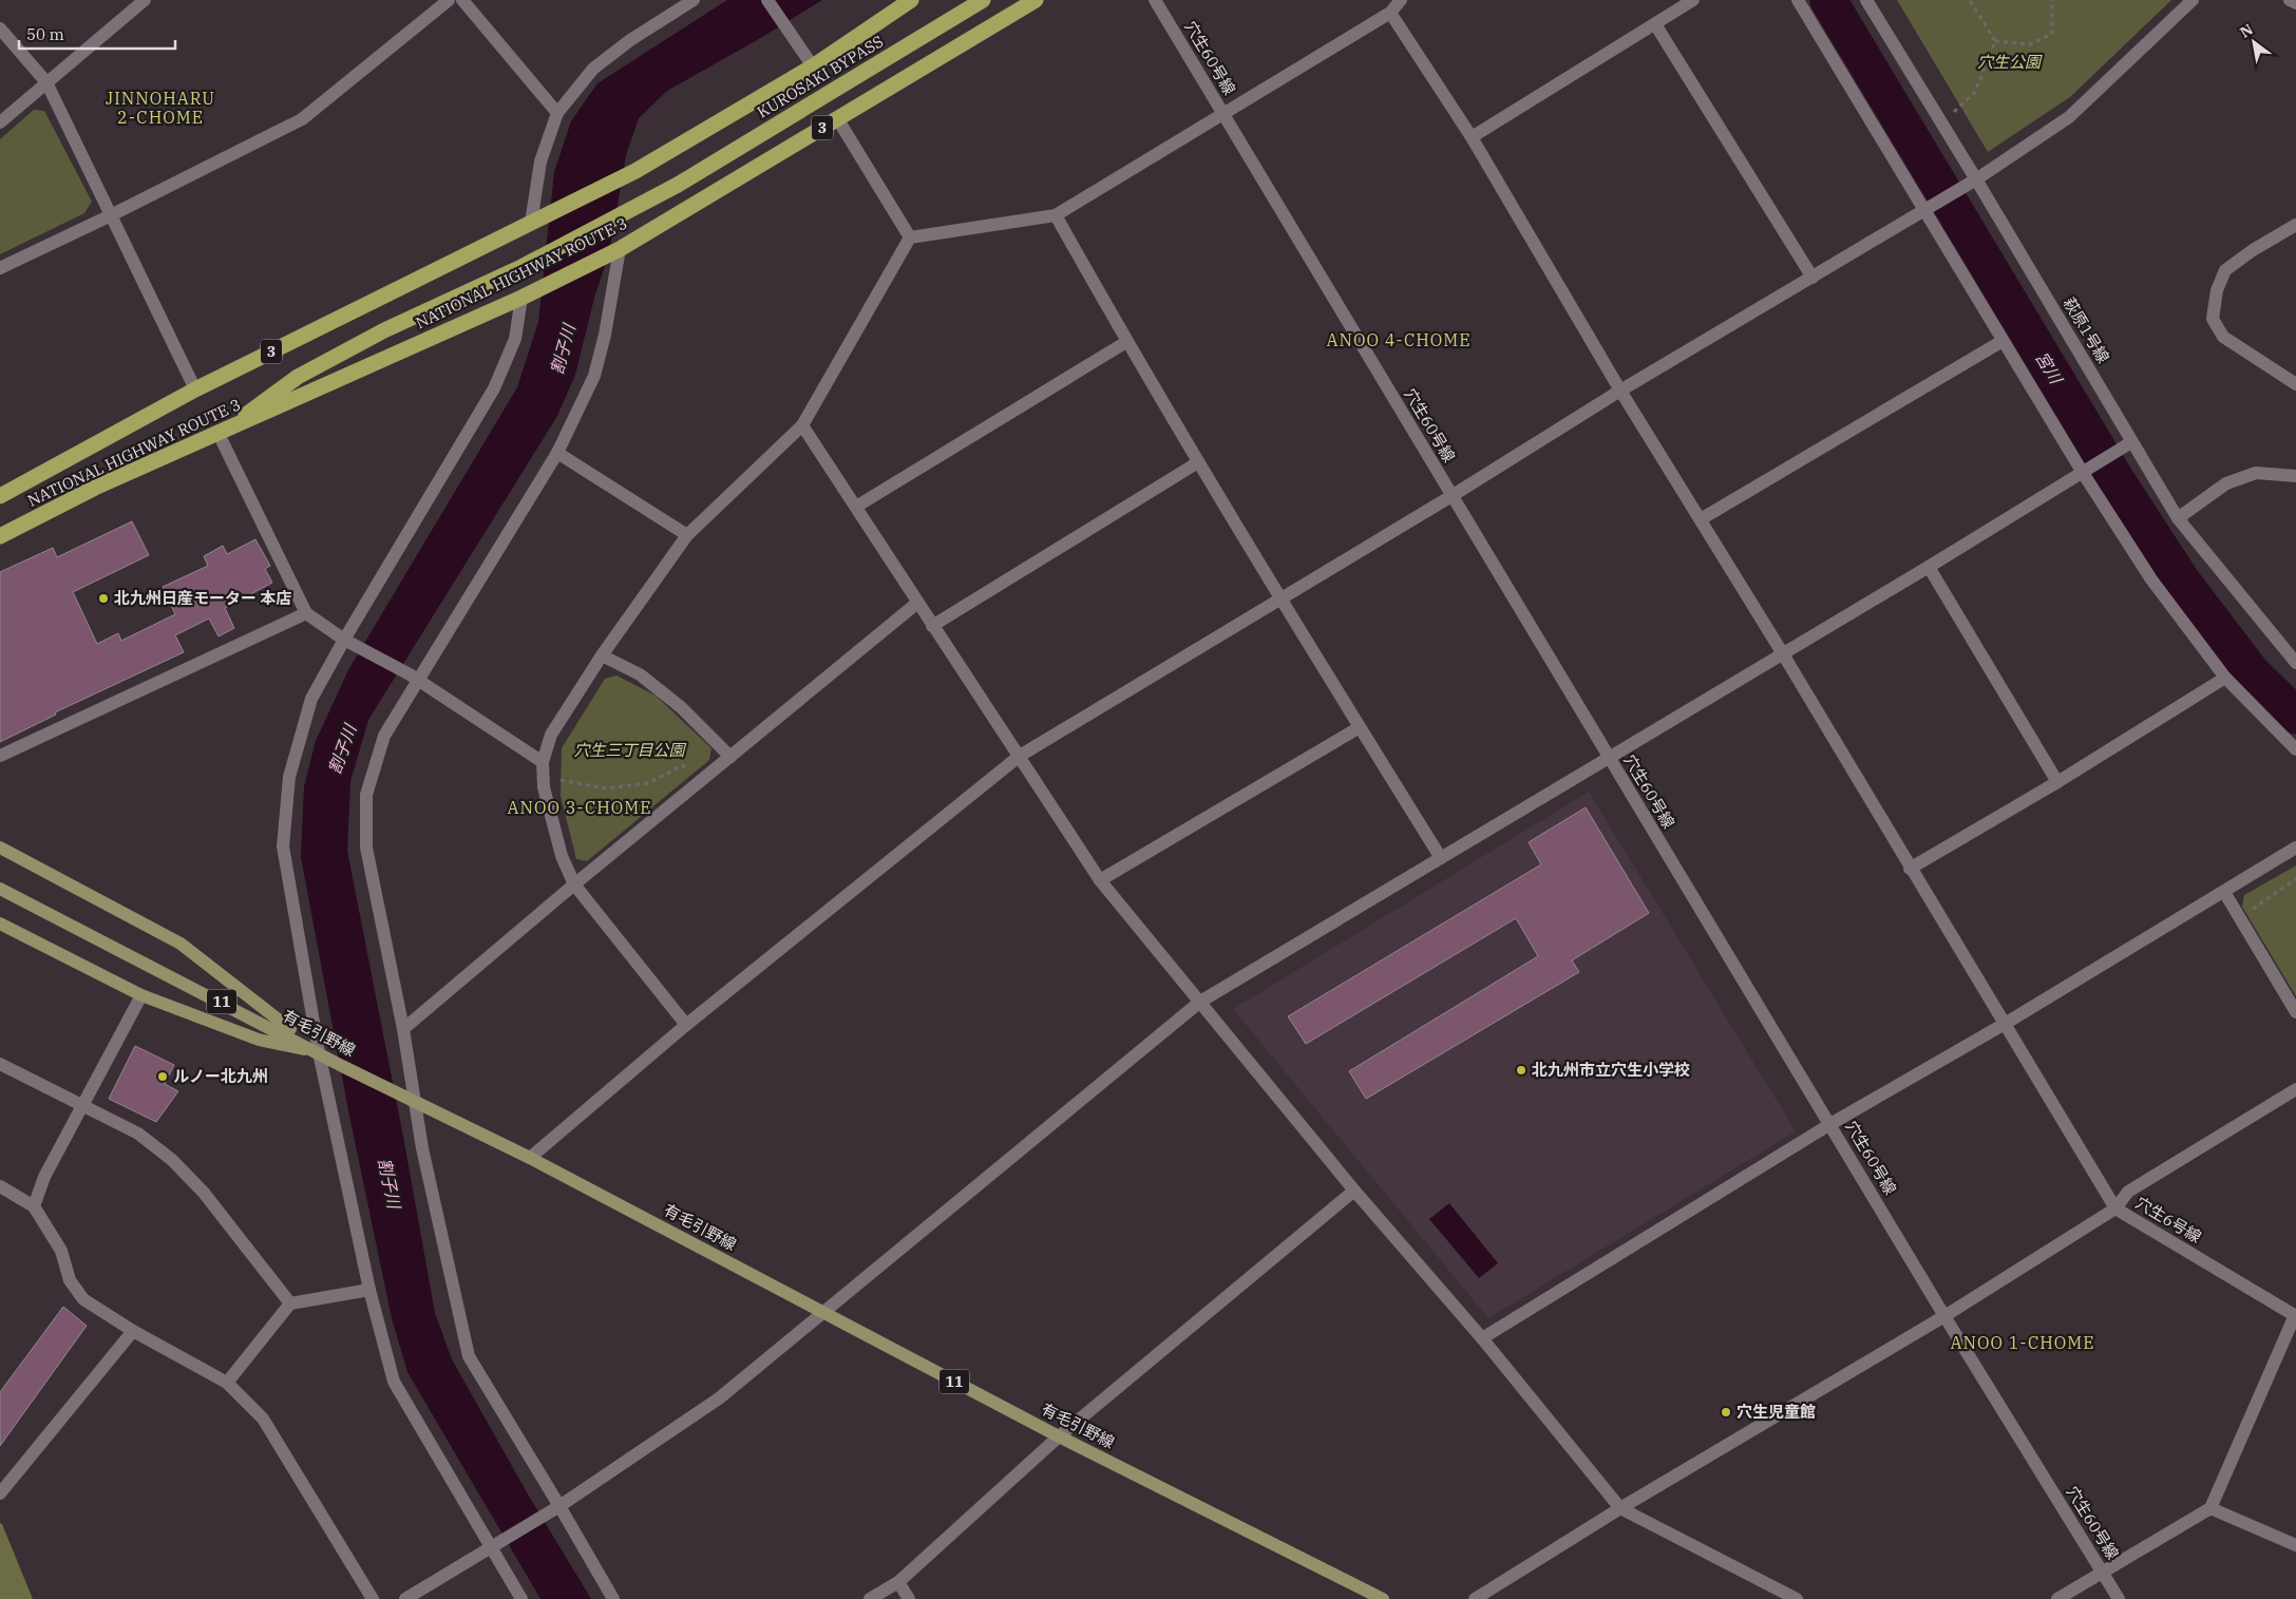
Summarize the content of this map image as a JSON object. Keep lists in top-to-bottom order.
{
  "streets": {
    "highway": ["KUROSAKI BYPASS", "3", "NATIONAL HIGHWAY ROUTE 3"],
    "main road": ["11", "有毛引野線"],
    "street": ["穴生60号線", "萩原1号線", "穴生6号線"]
  },
  "crossings": [
    ["穴生60号線", "穴生6号線"],
    ["KUROSAKI BYPASS", "NATIONAL HIGHWAY ROUTE 3"]
  ],
  "districts": [
    "JINNOHARU 2-CHOME",
    "ANOO 4-CHOME",
    "ANOO 3-CHOME",
    "ANOO 1-CHOME"
  ],
  "water": ["割子川", "宮川"],
  "parks": ["穴生公園", "穴生三丁目公園"],
  "places": [
    "北九州日産モーター 本店",
    "北九州市立穴生小学校",
    "ルノー北九州",
    "穴生児童館"
  ],
  "scale_bar": "50 m",
  "north": "top left"
}
